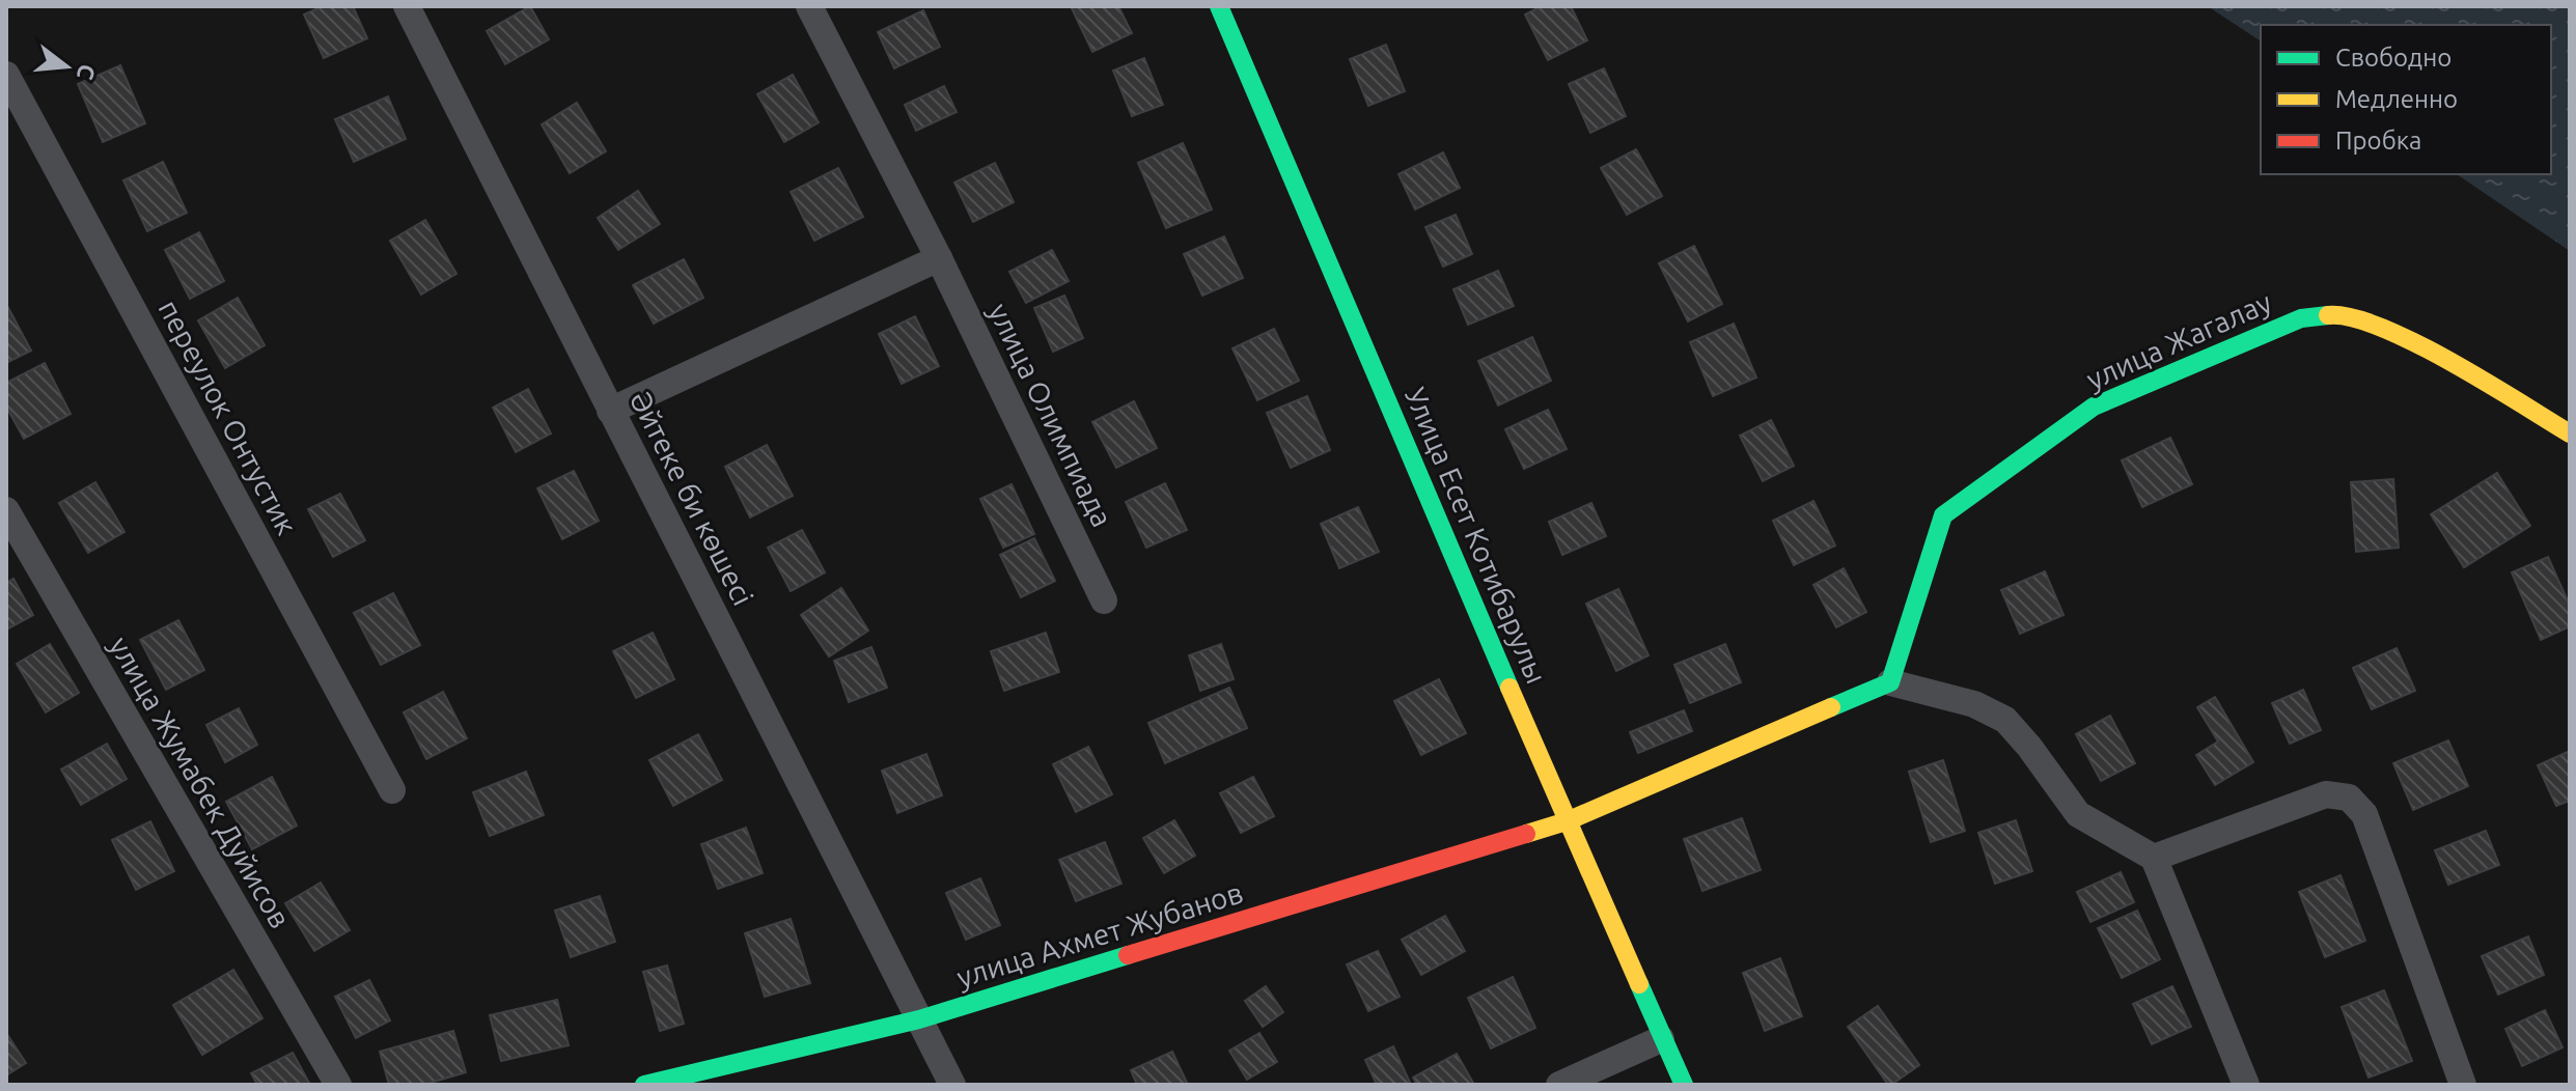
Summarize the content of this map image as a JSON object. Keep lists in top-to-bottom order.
{
  "streets": {
    "street": [
      "улица Жагалау",
      "улица Олимпиада",
      "переулок Онтустик",
      "Әйтеке би көшесі",
      "Улица Есет Котибарулы",
      "улица Жумабек Дуйисов",
      "улица Ахмет Жубанов"
    ]
  },
  "crossings": [
    ["Әйтеке би көшесі", "улица Ахмет Жубанов"],
    ["Улица Есет Котибарулы", "улица Ахмет Жубанов"]
  ],
  "legend": ["Свободно", "Медленно", "Пробка"],
  "north": "right"
}
